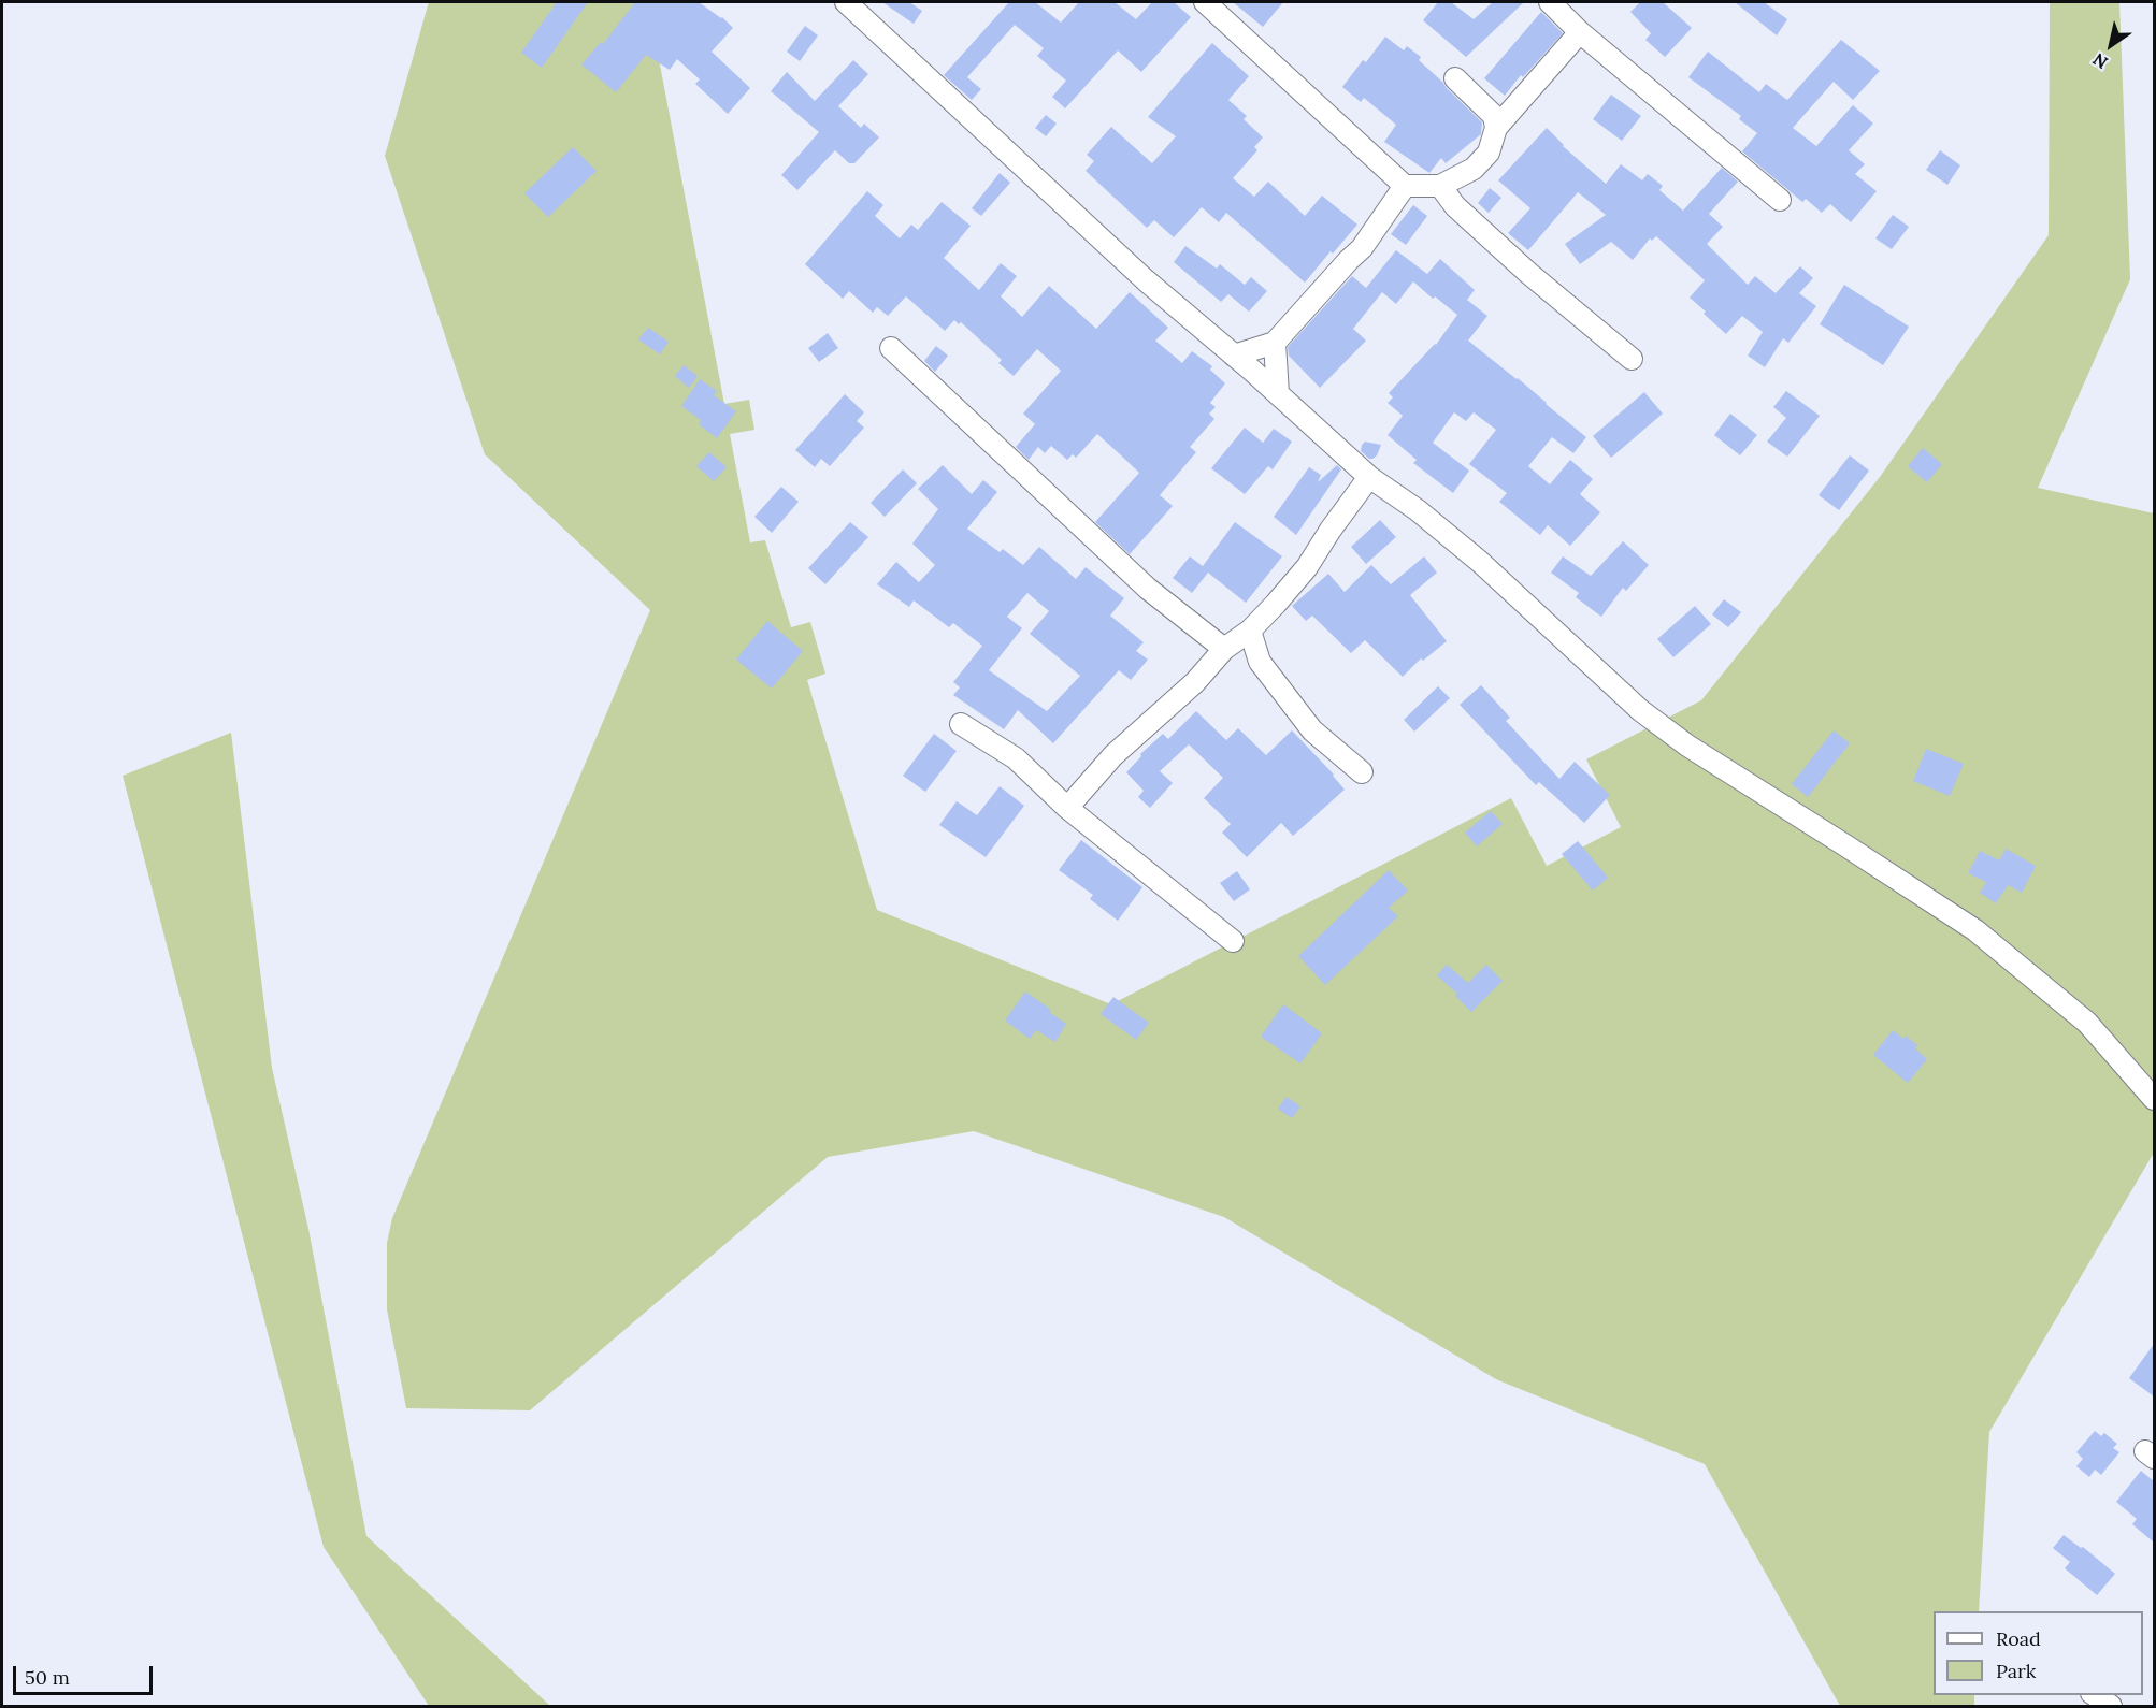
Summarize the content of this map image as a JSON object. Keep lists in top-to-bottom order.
{
  "legend": ["Road", "Park"],
  "scale_bar": "50 m",
  "north": "bottom left"
}
